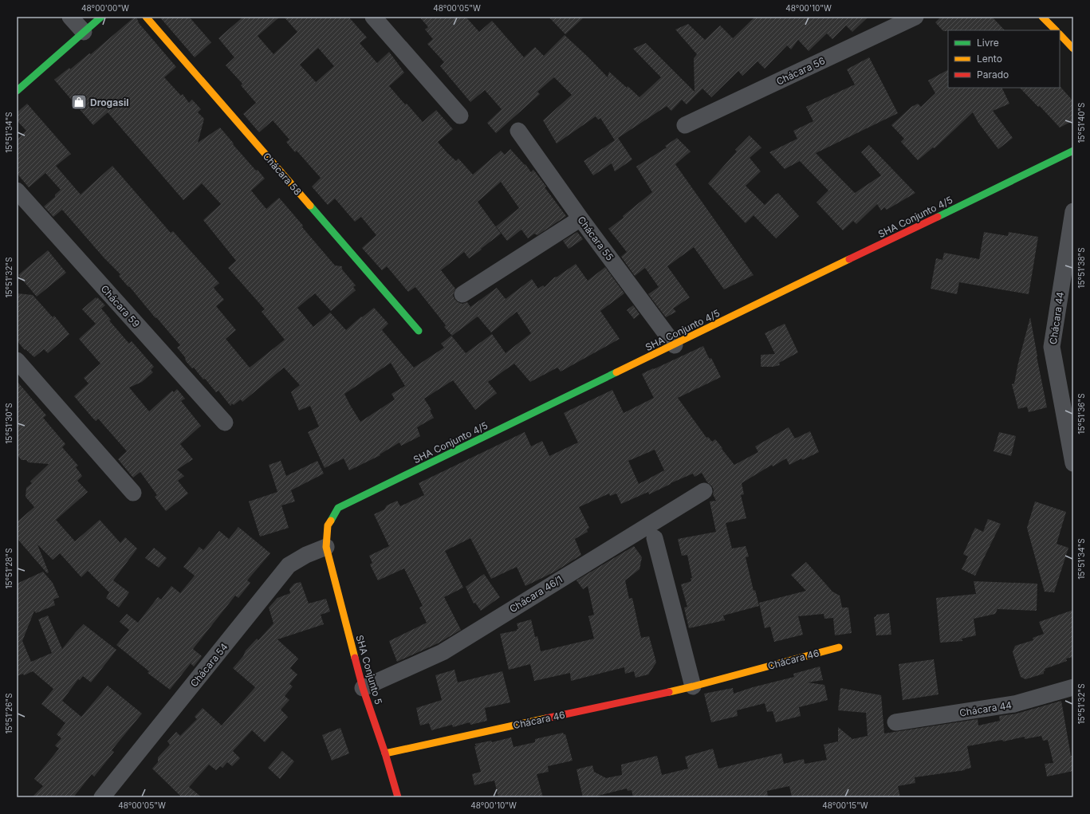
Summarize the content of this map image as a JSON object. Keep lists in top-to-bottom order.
{
  "streets": {
    "street": [
      "Chácara 56",
      "Chácara 58",
      "SHA Conjunto 4/5",
      "Chácara 55",
      "Chácara 59",
      "Chácara 44",
      "Chácara 46/1",
      "Chácara 46",
      "Chácara 54",
      "SHA Conjunto 5"
    ]
  },
  "crossings": [
    ["SHA Conjunto 4/5", "Chácara 55"],
    ["SHA Conjunto 4/5", "Chácara 54"],
    ["SHA Conjunto 4/5", "SHA Conjunto 5"],
    ["Chácara 46/1", "SHA Conjunto 5"],
    ["Chácara 46", "SHA Conjunto 5"],
    ["Chácara 54", "SHA Conjunto 5"]
  ],
  "places": {
    "shop": ["Drogasil"]
  },
  "legend": ["Livre", "Lento", "Parado"],
  "coordinates": [
    "48°00'00\"W",
    "48°00'05\"W",
    "48°00'10\"W",
    "15°51'40\"S",
    "15°51'34\"S",
    "15°51'38\"S",
    "15°51'32\"S",
    "15°51'36\"S",
    "15°51'30\"S",
    "15°51'28\"S",
    "15°51'26\"S",
    "48°00'15\"W"
  ]
}
